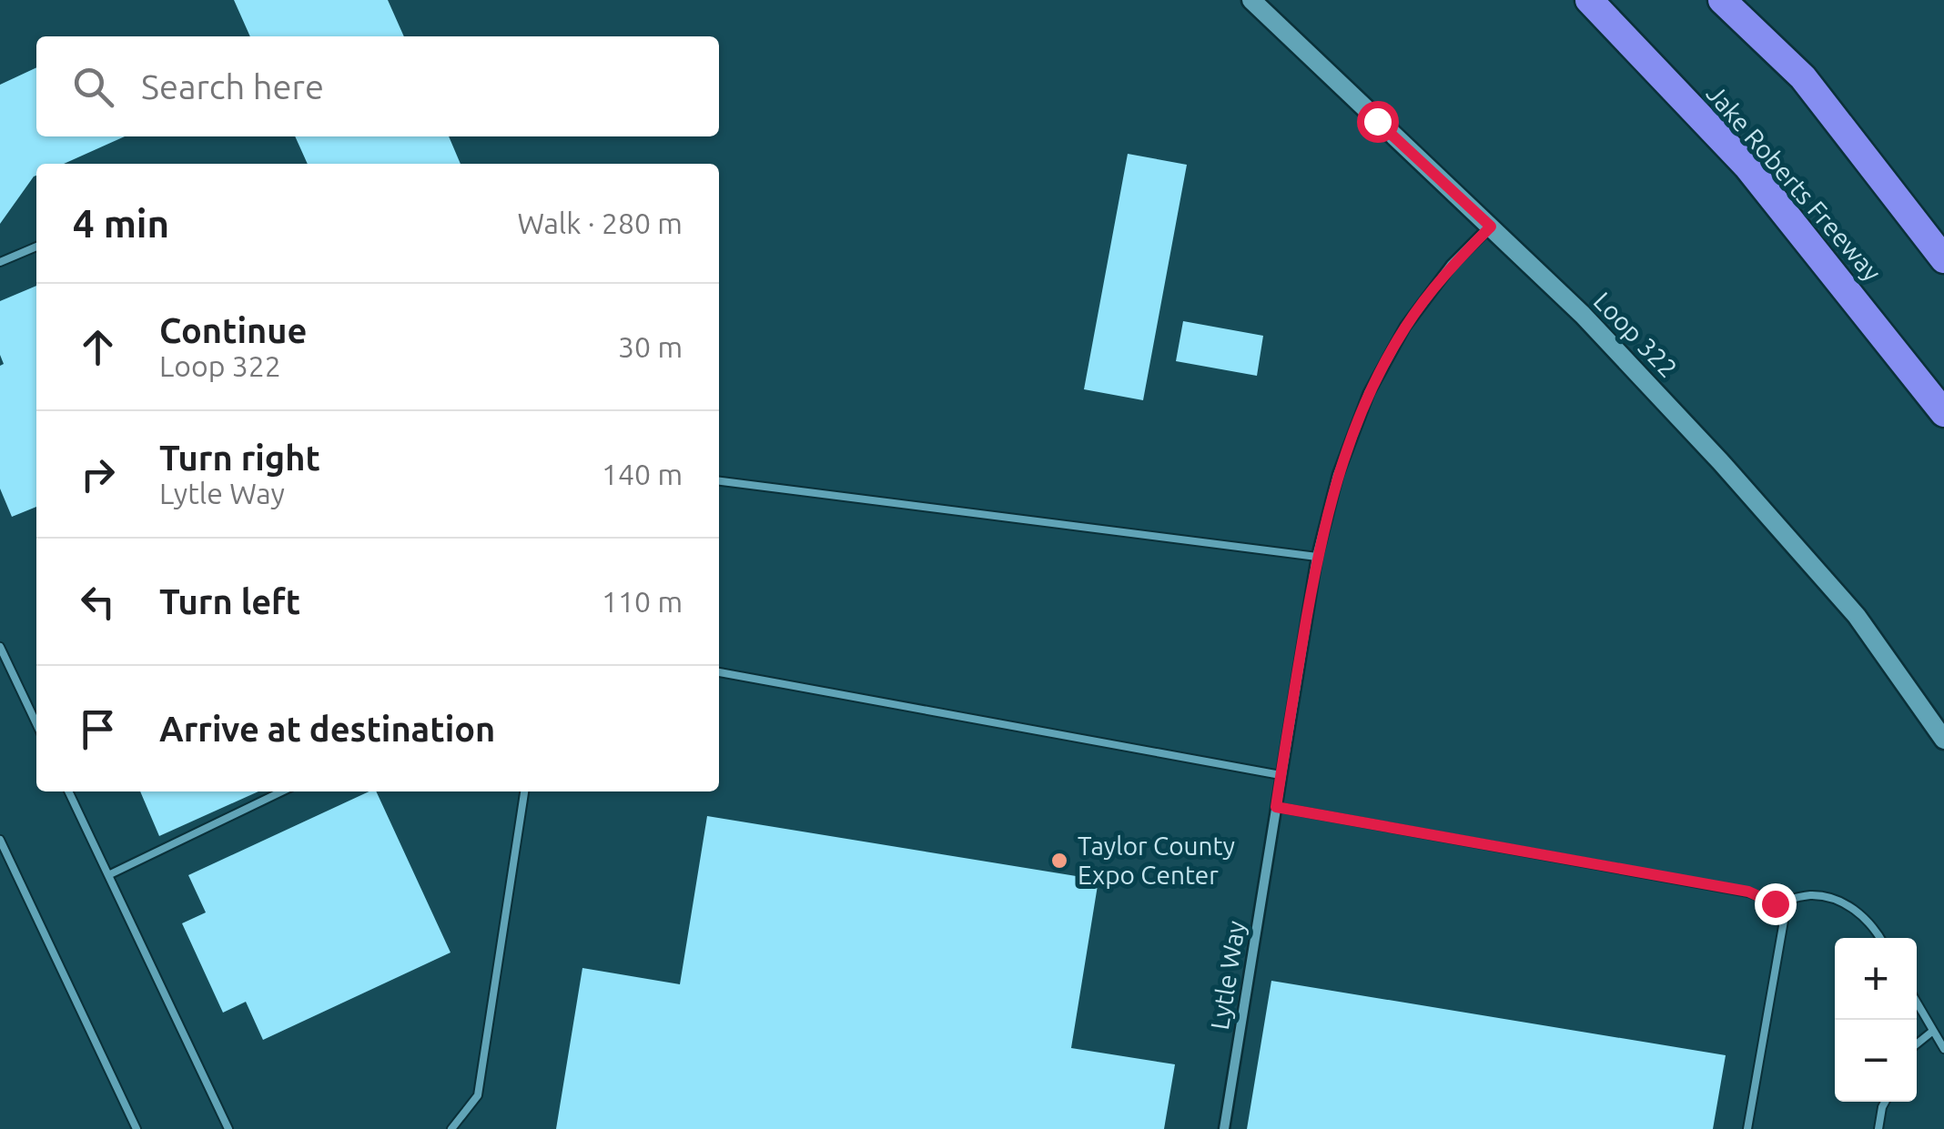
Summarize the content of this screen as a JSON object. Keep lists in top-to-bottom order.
{
  "streets": {
    "highway": ["Jake Roberts Freeway"],
    "main road": ["Loop 322"],
    "street": ["Lytle Way"]
  },
  "crossings": [
    ["Loop 322", "Lytle Way"]
  ],
  "places": ["Taylor County Expo Center"],
  "page": {
    "search": "Search here",
    "heading": ["4 min", "Walk · 280 m"],
    "list": [
      ["Continue", "Loop 322", "30 m"],
      ["Turn right", "Lytle Way", "140 m"],
      ["Turn left", "110 m"],
      "Arrive at destination"
    ],
    "map_buttons": ["+", "−"]
  }
}
